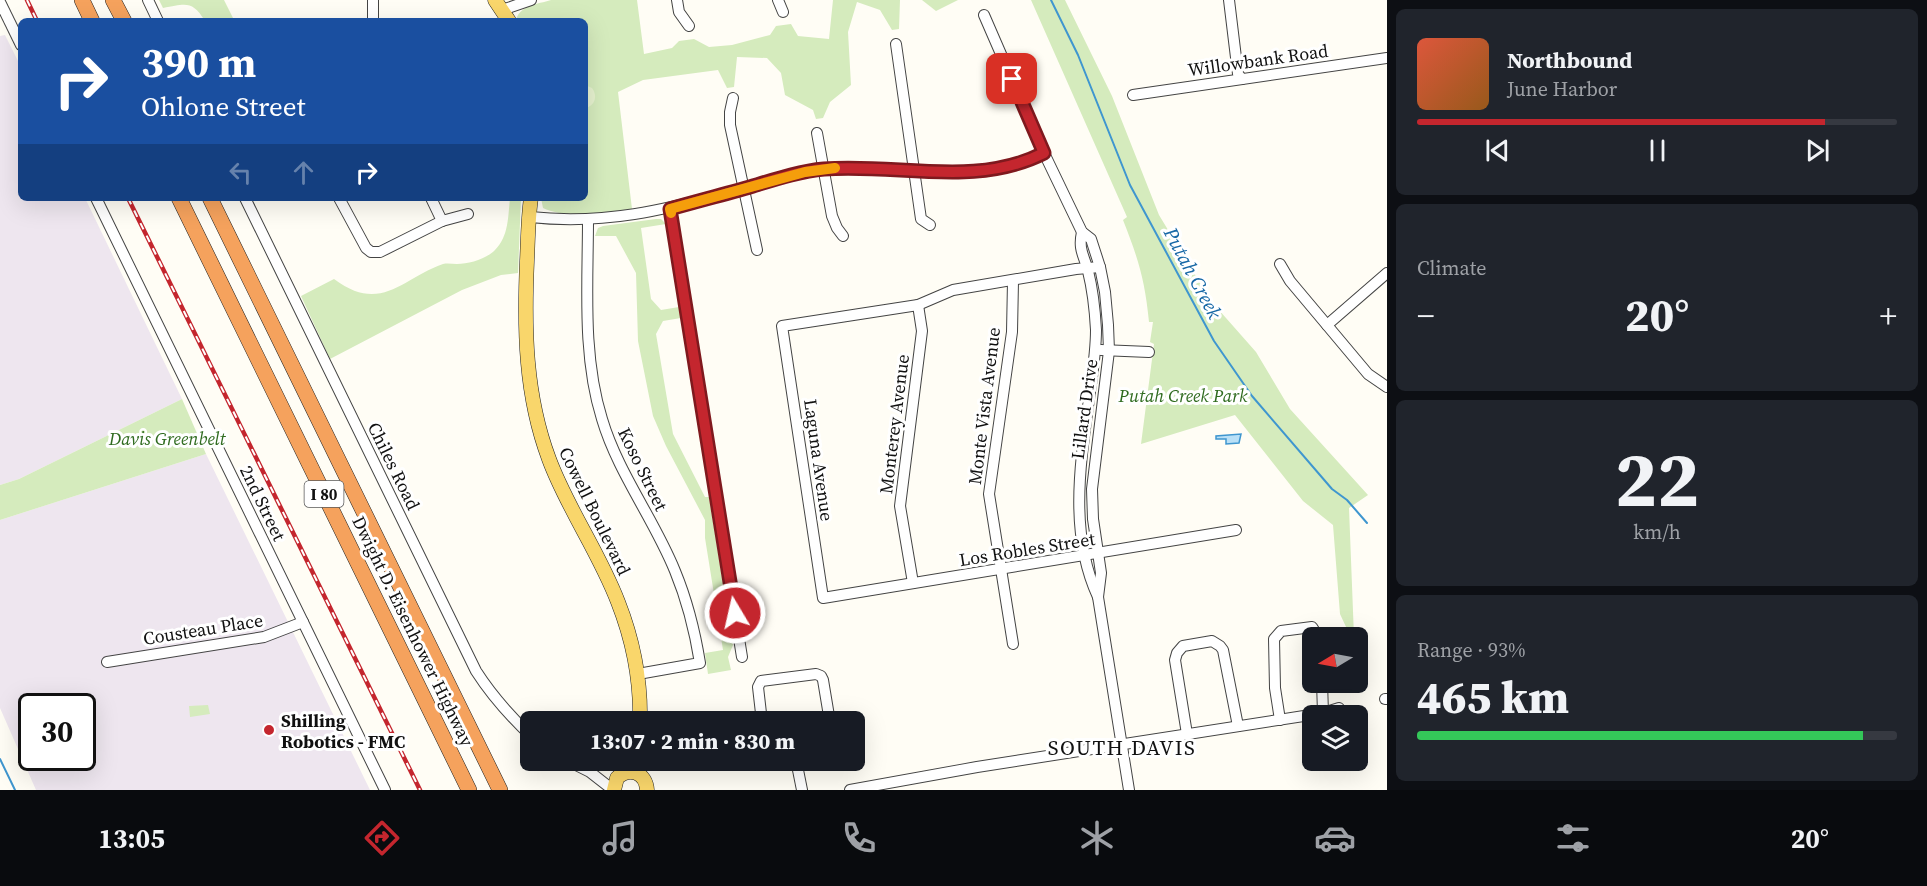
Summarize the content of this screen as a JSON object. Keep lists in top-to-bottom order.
{
  "streets": {
    "highway": ["I 80", "Dwight D. Eisenhower Highway"],
    "main road": ["Cowell Boulevard"],
    "street": [
      "Willowbank Road",
      "Monte Vista Avenue",
      "Lillard Drive",
      "Monterey Avenue",
      "Laguna Avenue",
      "Chiles Road",
      "Koso Street",
      "2nd Street",
      "Los Robles Street",
      "Cousteau Place"
    ]
  },
  "crossings": [
    ["Monte Vista Avenue", "Los Robles Street"],
    ["Lillard Drive", "Los Robles Street"],
    ["Monterey Avenue", "Laguna Avenue"],
    ["Monterey Avenue", "Los Robles Street"],
    ["Laguna Avenue", "Los Robles Street"],
    ["Koso Street", "Cowell Boulevard"],
    ["2nd Street", "Cousteau Place"]
  ],
  "districts": ["SOUTH DAVIS"],
  "water": ["Putah Creek"],
  "parks": ["Putah Creek Park", "Davis Greenbelt"],
  "places": ["Shilling Robotics - FMC"],
  "north": "left",
  "page": {
    "turn": ["390 m", "Ohlone Street"],
    "song": ["Northbound", "June Harbor"],
    "tile": [
      "Climate",
      ["22", "km/h"],
      ["Range · 93%", "465 km"]
    ],
    "heat": ["−", "20°", "+"],
    "limit": "30",
    "trip": "13:07 · 2 min · 830 m",
    "tabs": ["13:05", "20°"]
  }
}
